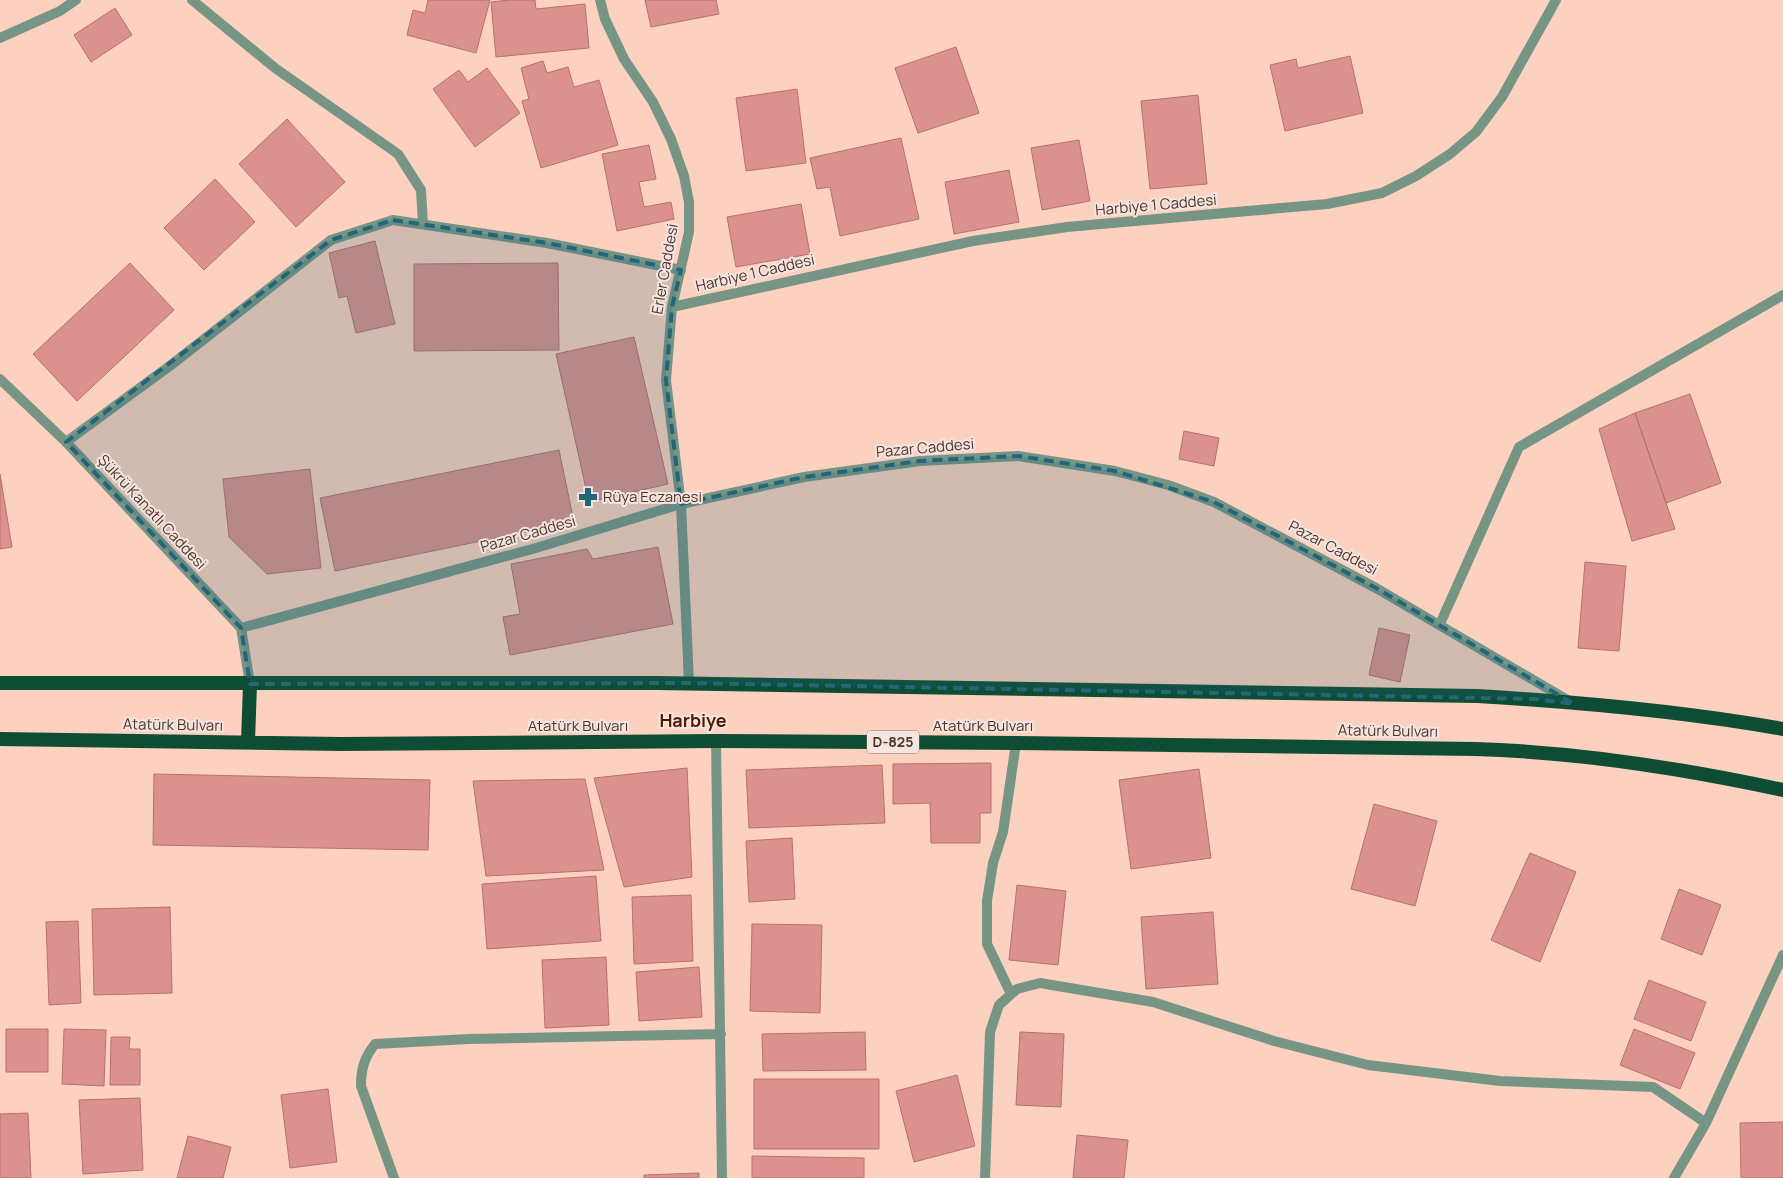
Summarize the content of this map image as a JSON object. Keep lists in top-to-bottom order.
{
  "streets": {
    "highway": ["Atatürk Bulvarı", "D-825"],
    "street": [
      "Harbiye 1 Caddesi",
      "Erler Caddesi",
      "Pazar Caddesi",
      "Şükrü Kanatlı Caddesi"
    ]
  },
  "crossings": [
    ["Harbiye 1 Caddesi", "Erler Caddesi"],
    ["Erler Caddesi", "Pazar Caddesi"],
    ["Pazar Caddesi", "Şükrü Kanatlı Caddesi"]
  ],
  "districts": ["Harbiye"],
  "places": {
    "pharmacy": ["Rüya Eczanesi"]
  }
}
